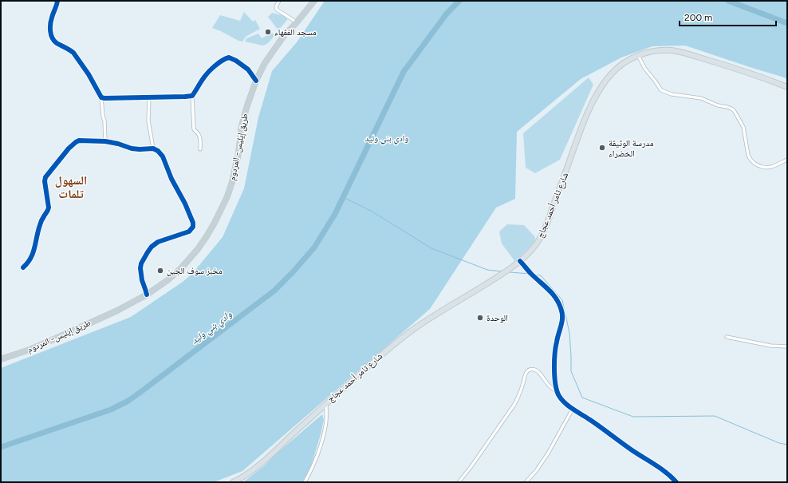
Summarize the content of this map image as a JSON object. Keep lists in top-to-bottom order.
{
  "streets": {
    "highway": ["طريق إيليس- المردوم"],
    "main road": ["شارع ثامر أحمد عجاج"]
  },
  "districts": ["السهول تلمات"],
  "water": ["وادي بني وليد"],
  "parks": ["وادي بني وليد"],
  "places": [
    "مسجد الفقهاء",
    "مدرسة الوثيقة الخضراء",
    "مخبز سوف الجين",
    "الوحدة"
  ],
  "scale_bar": "200 m"
}
